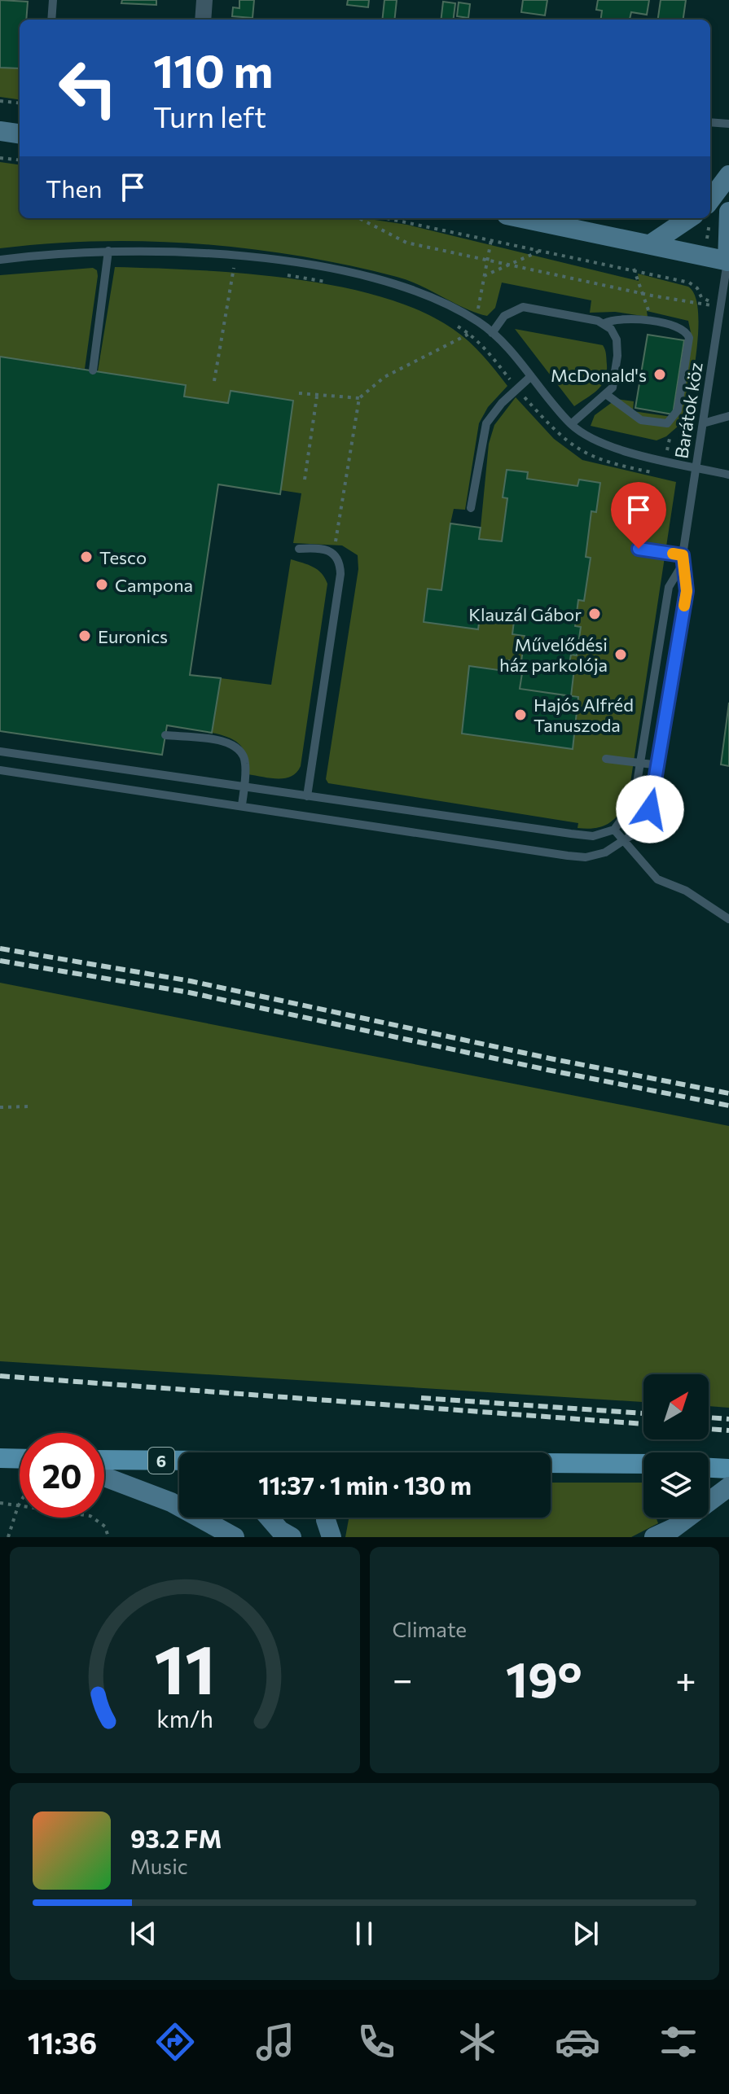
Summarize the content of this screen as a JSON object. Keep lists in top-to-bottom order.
{
  "streets": {
    "main road": ["6"],
    "lane": ["Barátok köz"]
  },
  "places": [
    "McDonald's",
    "Tesco",
    "Campona",
    "Klauzál Gábor",
    "Euronics",
    "Művelődési ház parkolója",
    "Hajós Alfréd Tanuszoda"
  ],
  "north": "top right",
  "page": {
    "turn": ["110 m", "Turn left"],
    "then": "Then",
    "limit": "20",
    "trip": "11:37 · 1 min · 130 m",
    "tile": "Climate",
    "heat": ["−", "19°", "+"],
    "song": ["93.2 FM", "Music"],
    "tabs": "11:36",
    "gauge": ["11", "km/h"]
  }
}
